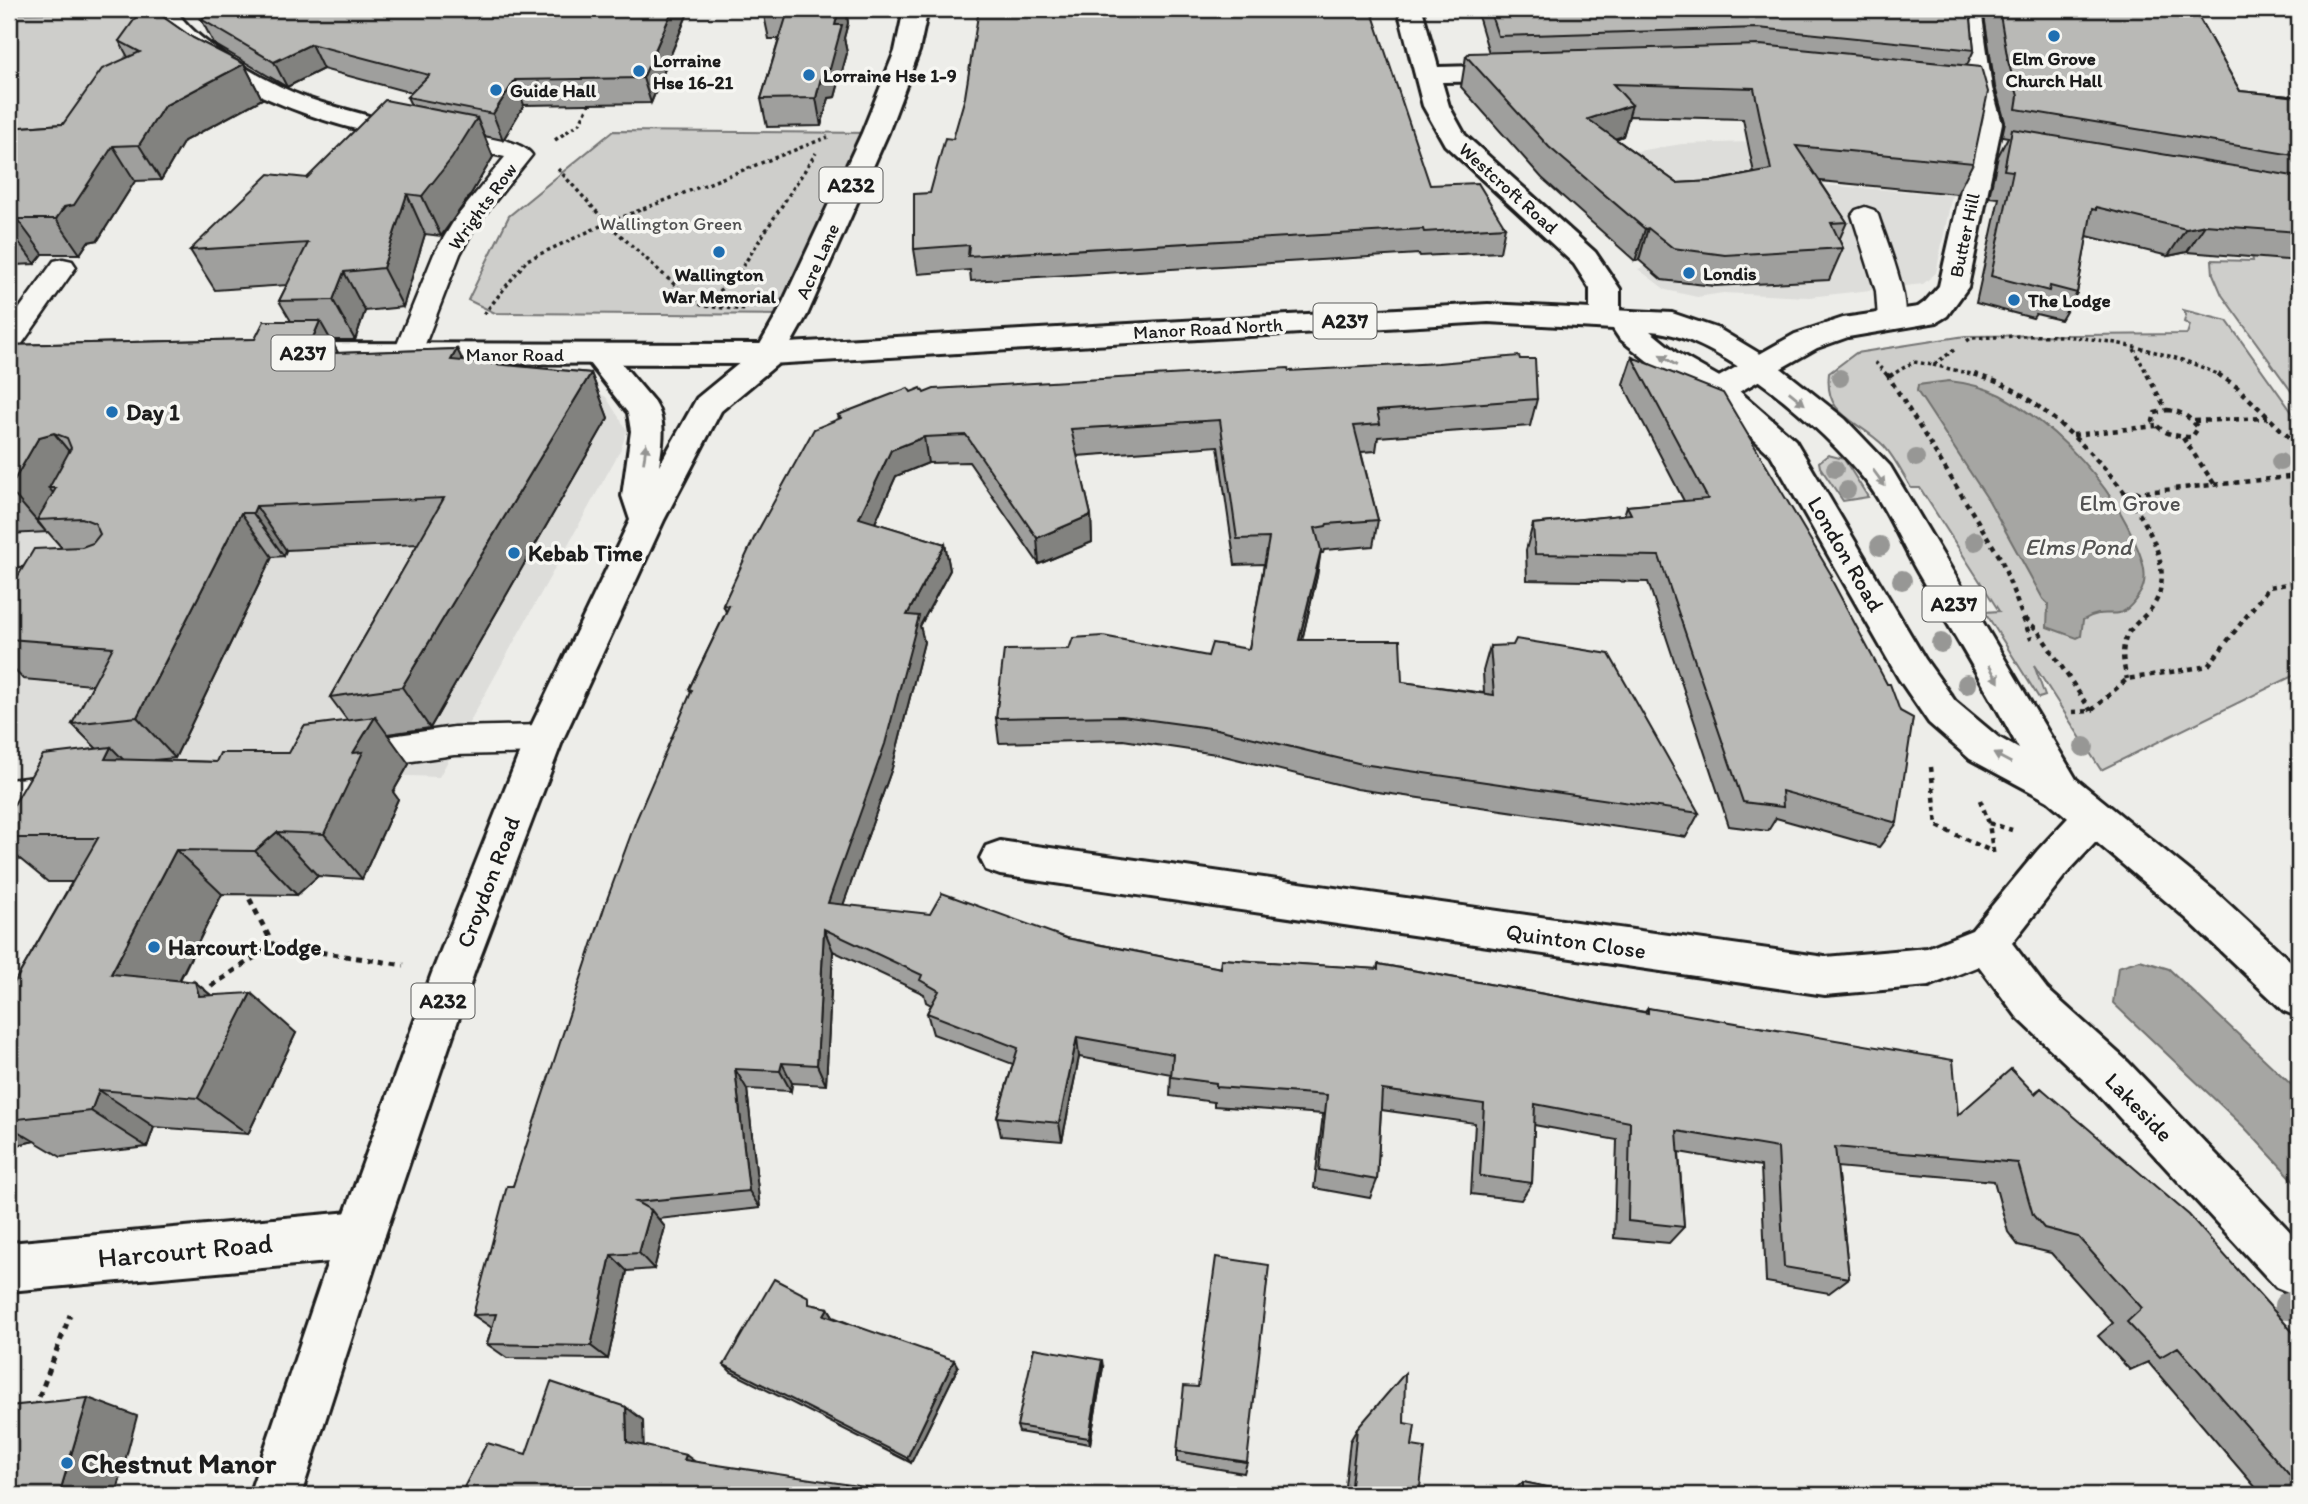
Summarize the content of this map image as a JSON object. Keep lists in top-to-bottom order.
{
  "streets": {
    "main road": [
      "A232",
      "Westcroft Road",
      "Butter Hill",
      "Acre Lane",
      "A237",
      "Manor Road North",
      "Manor Road",
      "London Road",
      "Croydon Road",
      "Quinton Close",
      "Lakeside",
      "Harcourt Road"
    ],
    "lane": ["Wrights Row"]
  },
  "crossings": [
    ["Westcroft Road", "Manor Road North"],
    ["Westcroft Road", "London Road"],
    ["Wrights Row", "Manor Road"],
    ["Butter Hill", "Manor Road North"],
    ["Butter Hill", "London Road"],
    ["Acre Lane", "Manor Road North"],
    ["Acre Lane", "Manor Road"],
    ["Acre Lane", "Croydon Road"],
    ["Manor Road North", "Manor Road"],
    ["Manor Road North", "London Road"],
    ["Manor Road North", "Croydon Road"],
    ["Manor Road", "Croydon Road"],
    ["London Road", "Quinton Close"],
    ["Croydon Road", "Harcourt Road"],
    ["Quinton Close", "Lakeside"]
  ],
  "water": ["Elms Pond"],
  "parks": ["Wallington Green", "Elm Grove"],
  "places": [
    "Elm Grove Church Hall",
    "Lorraine Hse 16-21",
    "Lorraine Hse 1-9",
    "Guide Hall",
    "Wallington War Memorial",
    "Londis",
    "The Lodge",
    "Day 1",
    "Kebab Time",
    "Harcourt Lodge",
    "Chestnut Manor"
  ]
}
